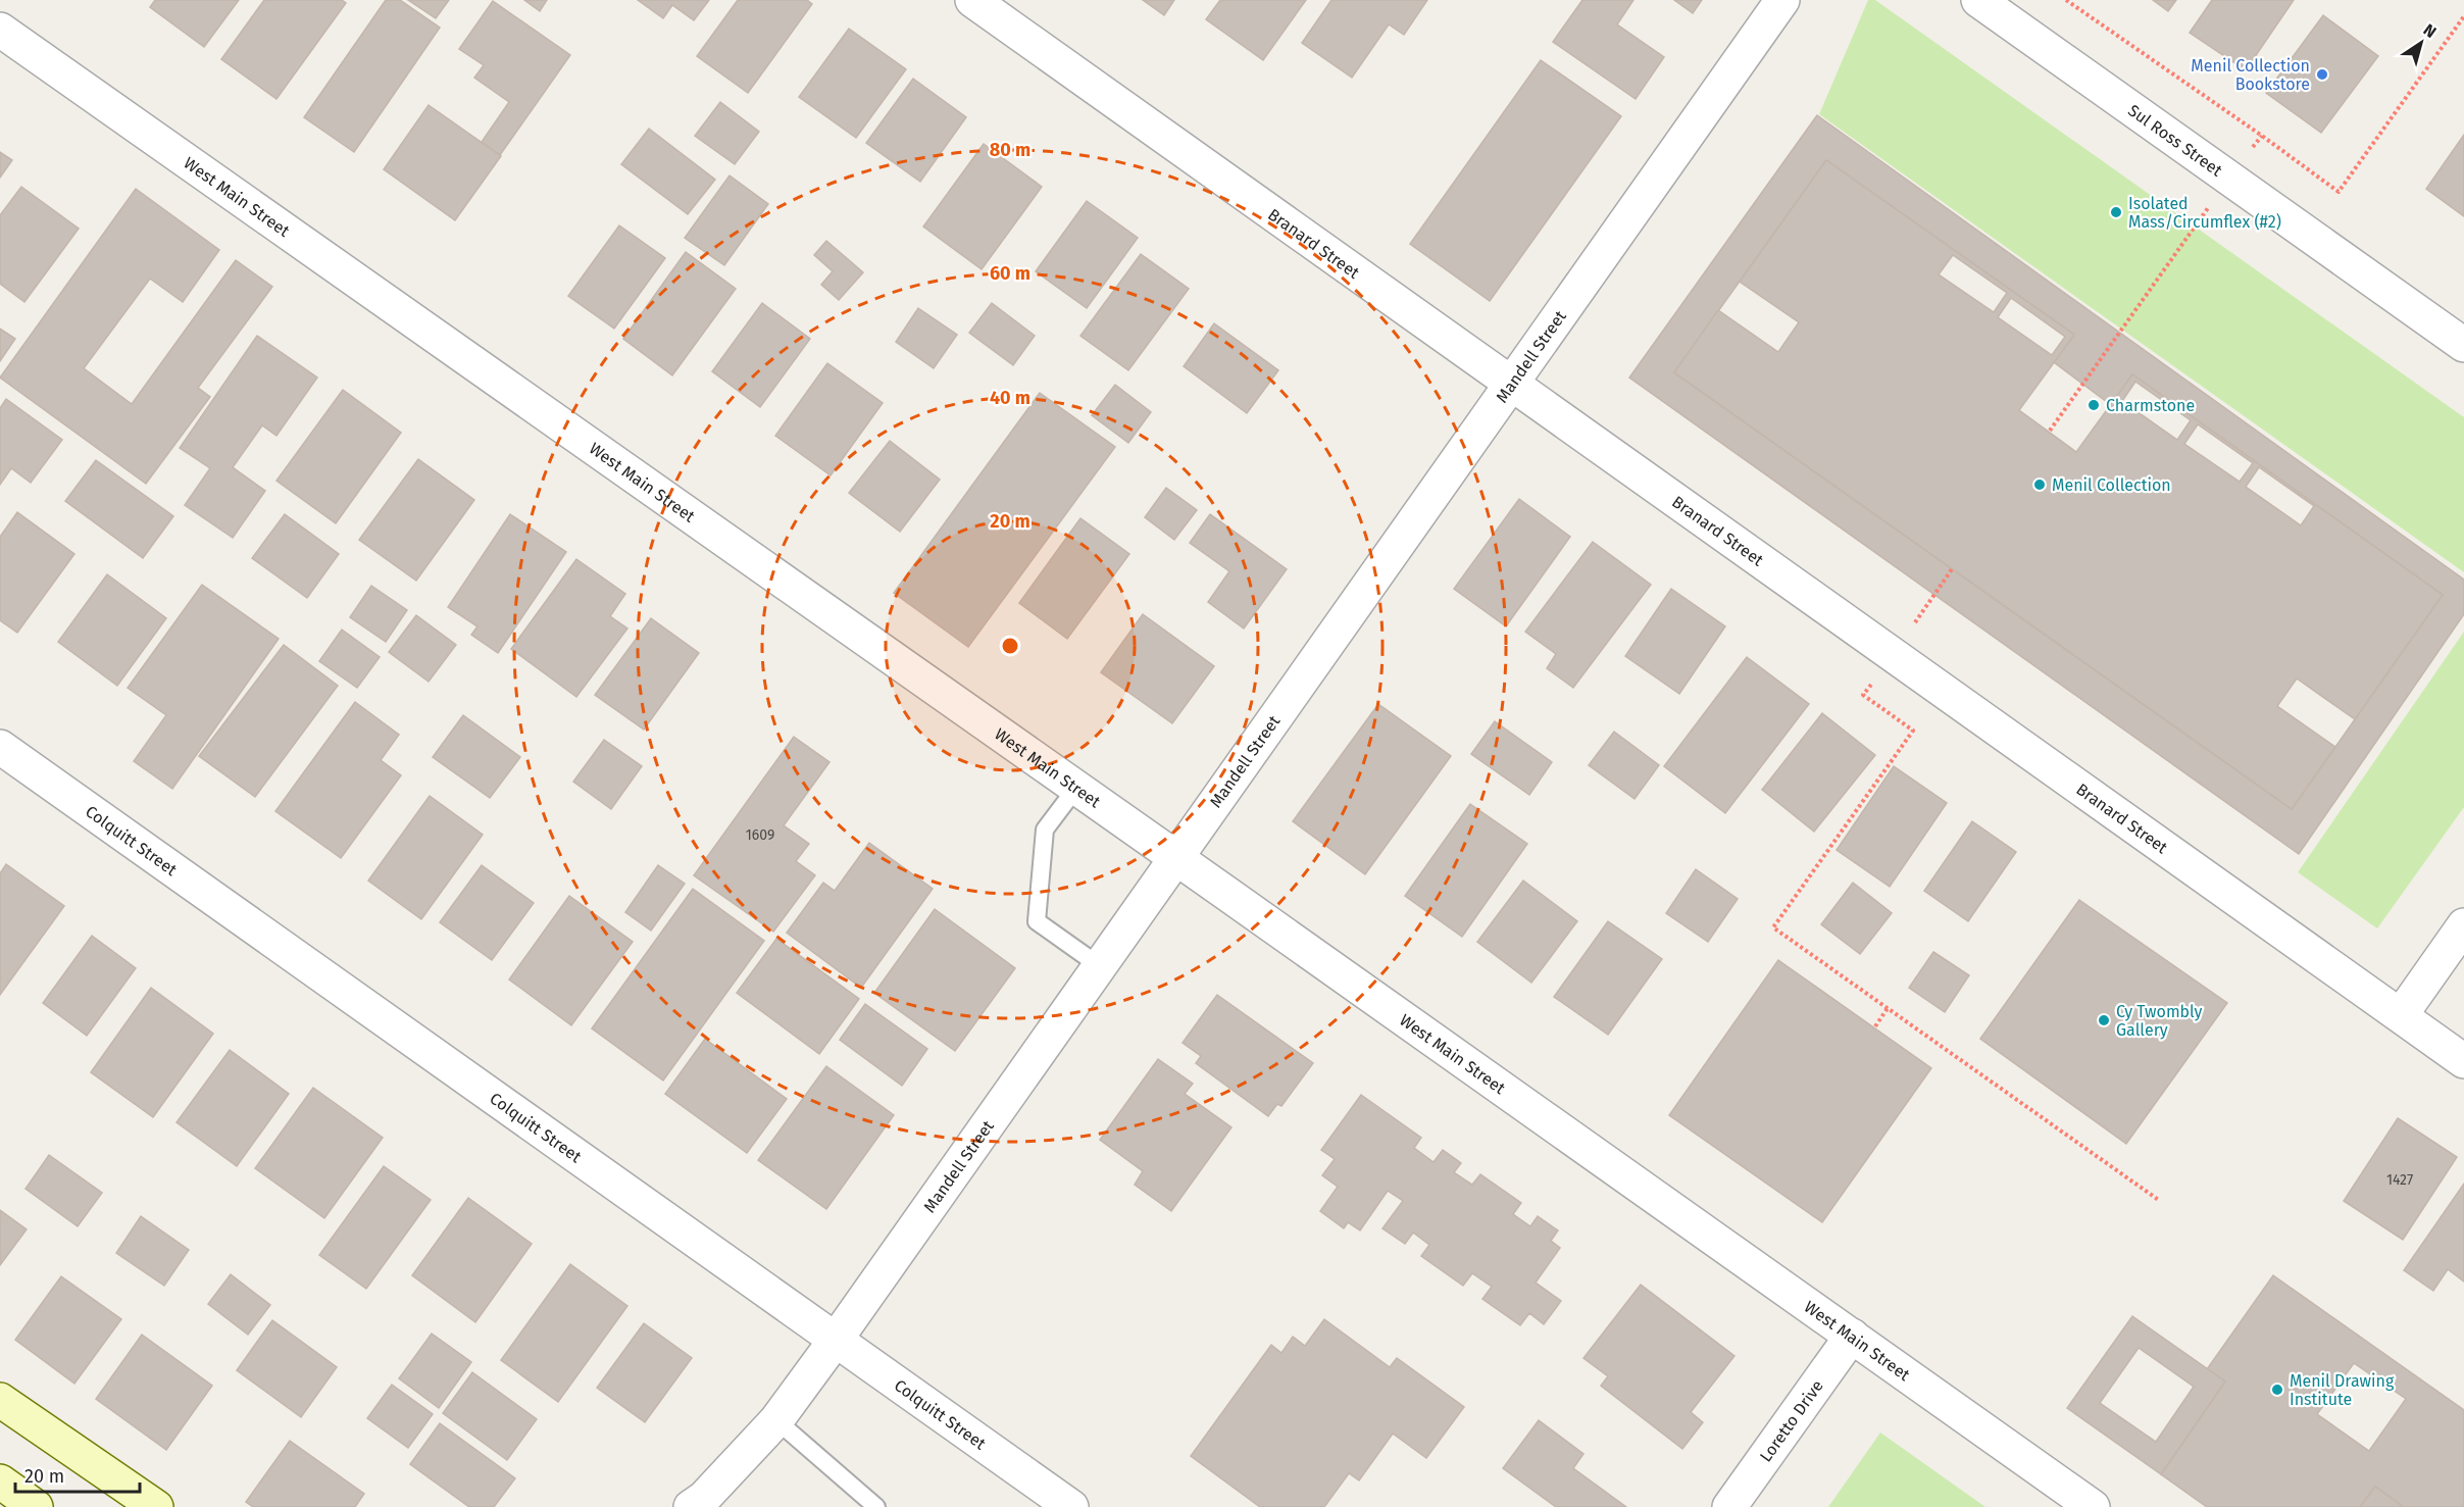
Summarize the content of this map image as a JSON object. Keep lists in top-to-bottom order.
{
  "streets": {
    "street": [
      "Sul Ross Street",
      "West Main Street",
      "Branard Street",
      "Mandell Street",
      "Colquitt Street",
      "Loretto Drive"
    ]
  },
  "crossings": [
    ["West Main Street", "Mandell Street"],
    ["West Main Street", "Loretto Drive"],
    ["Branard Street", "Mandell Street"],
    ["Mandell Street", "Colquitt Street"]
  ],
  "places": [
    "Menil Collection Bookstore",
    "Isolated Mass/Circumflex (#2)",
    "Charmstone",
    "Menil Collection",
    "Cy Twombly Gallery",
    "Menil Drawing Institute"
  ],
  "house_numbers": ["1609", "1427"],
  "scale_bar": "20 m",
  "north": "top right",
  "rings": [
    "80 m",
    "60 m",
    "40 m",
    "20 m"
  ]
}
